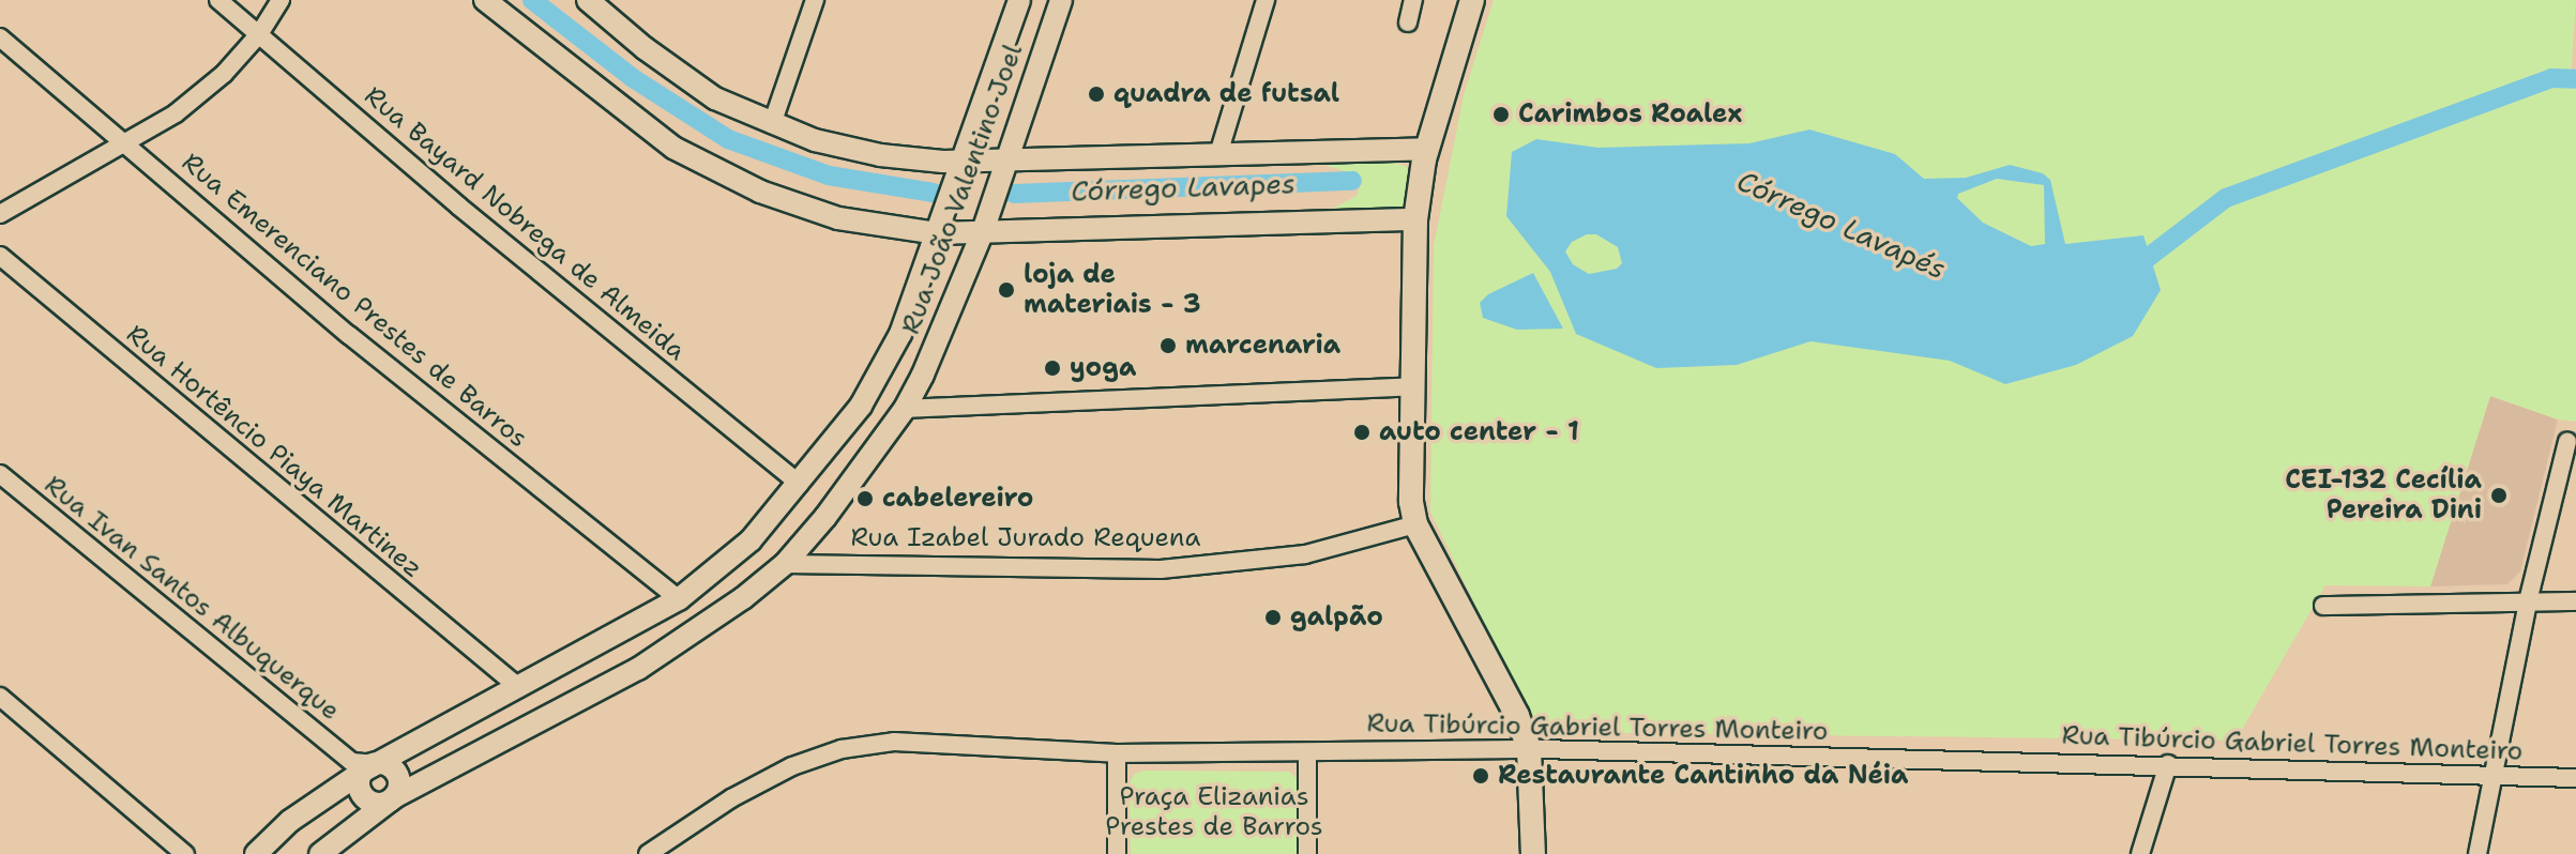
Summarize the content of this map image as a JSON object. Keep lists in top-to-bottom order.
{
  "streets": {
    "street": [
      "Rua João Valentino Joel",
      "Rua Bayard Nobrega de Almeida",
      "Rua Emerenciano Prestes de Barros",
      "Rua Hortêncio Piaya Martinez",
      "Rua Izabel Jurado Requena",
      "Rua Ivan Santos Albuquerque",
      "Rua Tibúrcio Gabriel Torres Monteiro"
    ]
  },
  "crossings": [
    ["Rua João Valentino Joel", "Rua Bayard Nobrega de Almeida"],
    ["Rua João Valentino Joel", "Rua Emerenciano Prestes de Barros"],
    ["Rua João Valentino Joel", "Rua Hortêncio Piaya Martinez"],
    ["Rua João Valentino Joel", "Rua Izabel Jurado Requena"],
    ["Rua João Valentino Joel", "Rua Ivan Santos Albuquerque"]
  ],
  "water": ["Córrego Lavapes", "Córrego Lavapés"],
  "parks": ["Praça Elizanias Prestes de Barros"],
  "places": [
    "quadra de futsal",
    "Carimbos Roalex",
    "loja de materiais - 3",
    "marcenaria",
    "yoga",
    "auto center - 1",
    "CEI-132 Cecília Pereira Dini",
    "cabelereiro",
    "galpão",
    "Restaurante Cantinho da Néia"
  ]
}
